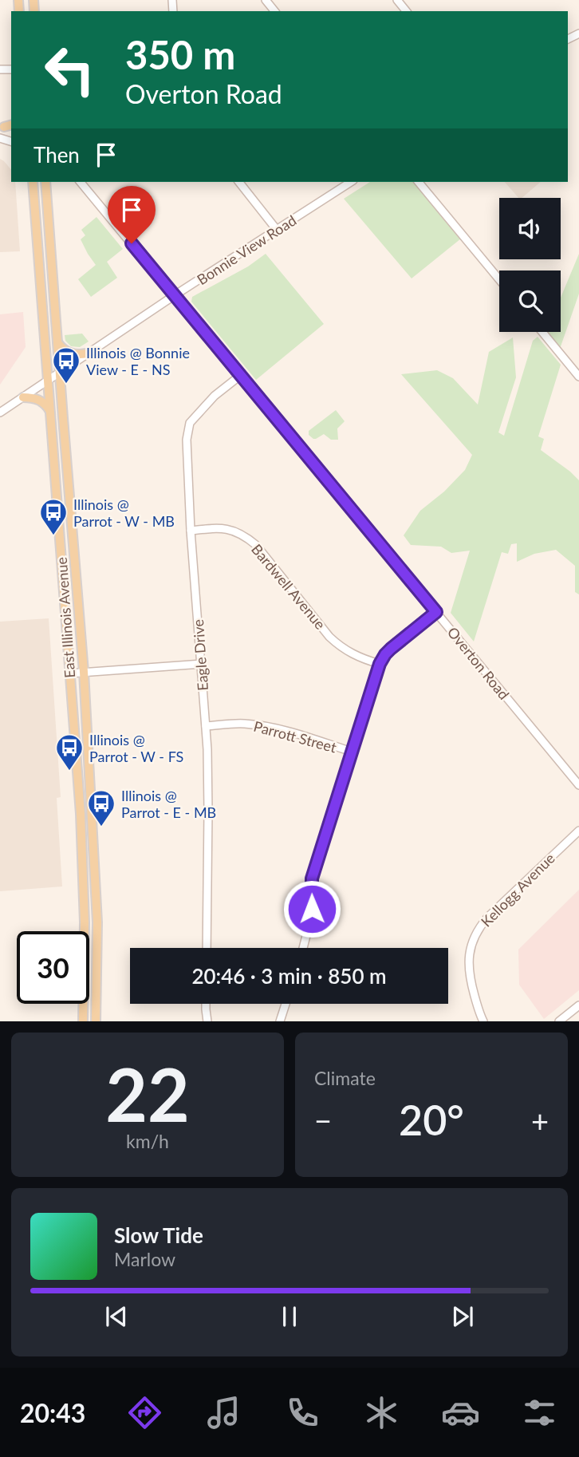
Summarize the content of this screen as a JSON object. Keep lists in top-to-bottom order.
{
  "streets": {
    "main road": ["East Illinois Avenue"],
    "street": [
      "Bonnie View Road",
      "Bardwell Avenue",
      "Eagle Drive",
      "Overton Road",
      "Parrott Street",
      "Kellogg Avenue"
    ]
  },
  "crossings": [
    ["Bonnie View Road", "East Illinois Avenue"],
    ["Bonnie View Road", "Overton Road"],
    ["Bardwell Avenue", "Eagle Drive"],
    ["Eagle Drive", "Overton Road"],
    ["Eagle Drive", "Parrott Street"]
  ],
  "places": {
    "bus stop": [
      "Illinois @ Bonnie View - E - NS",
      "Illinois @ Parrot - W - MB",
      "Illinois @ Parrot - W - FS",
      "Illinois @ Parrot - E - MB"
    ]
  },
  "page": {
    "turn": ["350 m", "Overton Road"],
    "then": "Then",
    "limit": "30",
    "trip": "20:46 · 3 min · 850 m",
    "tile": [
      ["22", "km/h"],
      "Climate"
    ],
    "heat": ["−", "20°", "+"],
    "song": ["Slow Tide", "Marlow"],
    "tabs": "20:43"
  }
}
